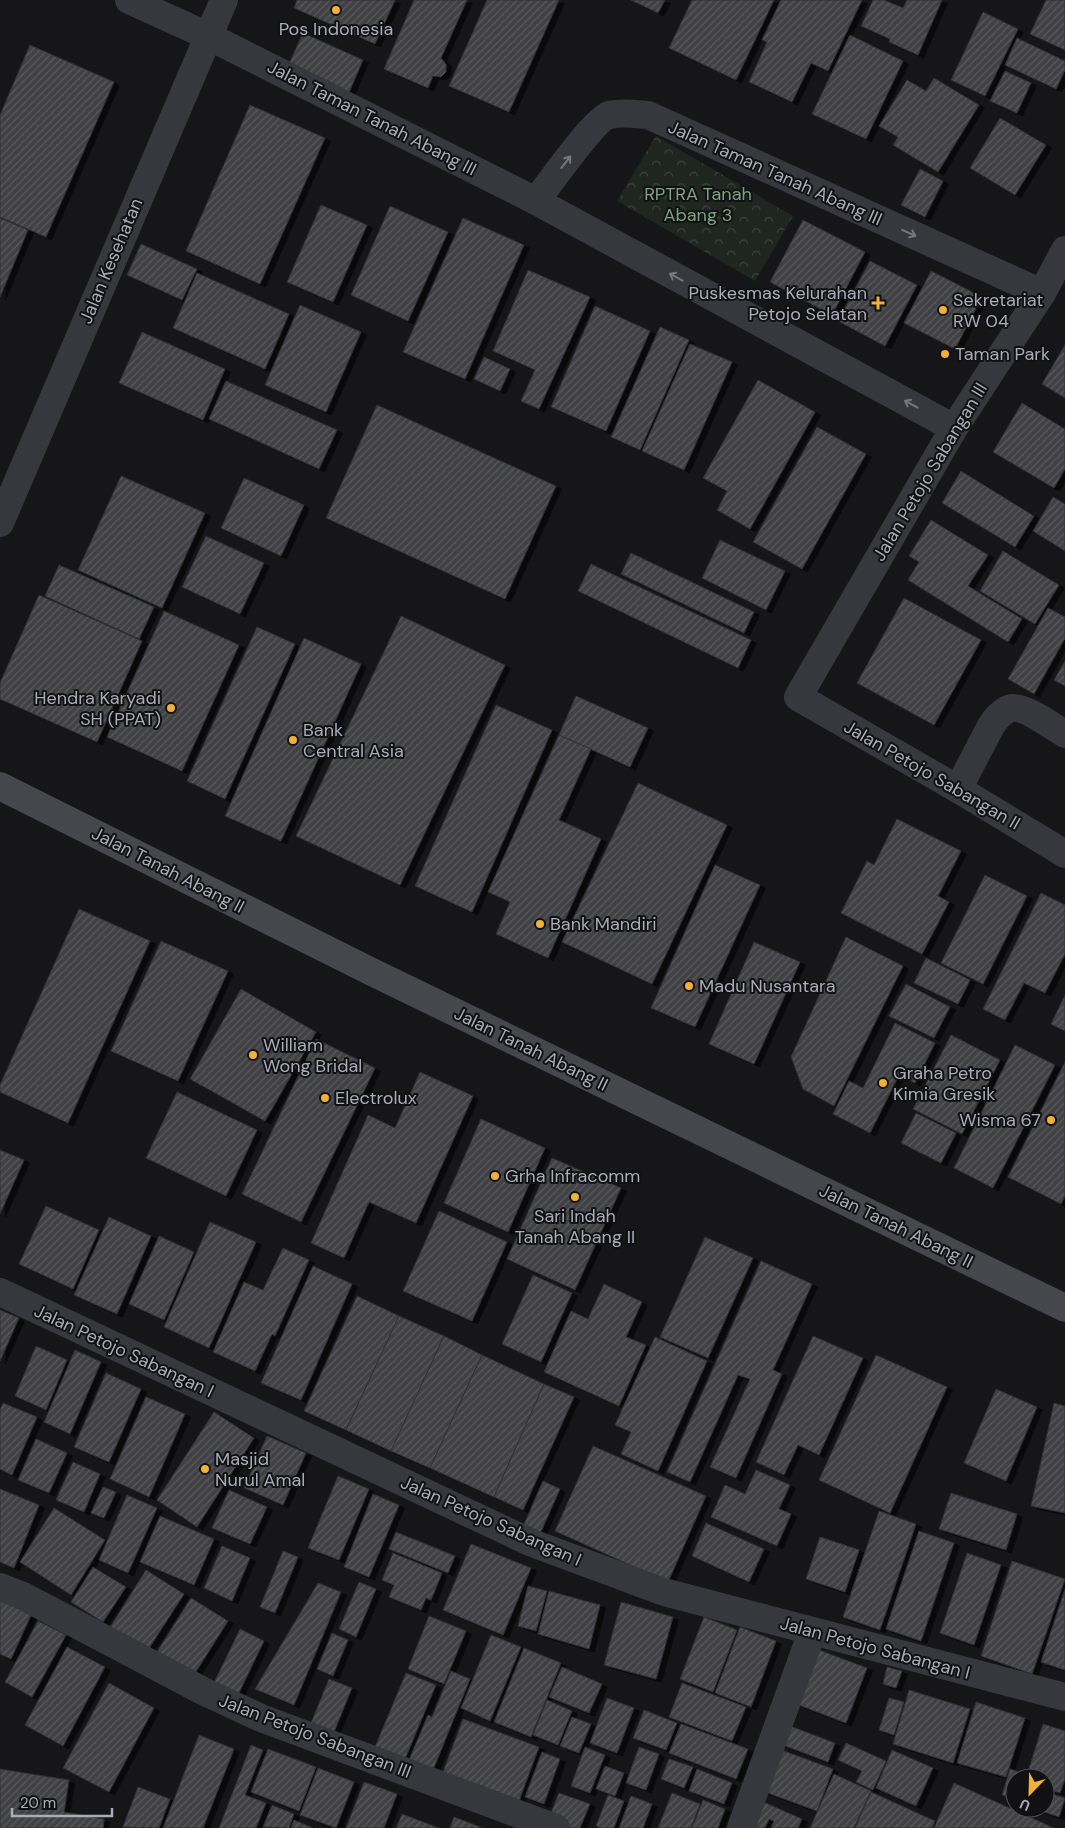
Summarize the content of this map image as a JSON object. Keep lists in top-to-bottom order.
{
  "streets": {
    "street": [
      "Jalan Taman Tanah Abang III",
      "Jalan Kesehatan",
      "Jalan Petojo Sabangan III",
      "Jalan Petojo Sabangan II",
      "Jalan Tanah Abang II",
      "Jalan Petojo Sabangan I"
    ]
  },
  "crossings": [
    ["Jalan Taman Tanah Abang III", "Jalan Kesehatan"],
    ["Jalan Taman Tanah Abang III", "Jalan Petojo Sabangan III"],
    ["Jalan Petojo Sabangan III", "Jalan Petojo Sabangan II"]
  ],
  "parks": ["RPTRA Tanah Abang 3"],
  "places": {
    "other": [
      "Pos Indonesia",
      "Sekretariat RW 04",
      "Taman Park",
      "Hendra Karyadi SH (PPAT)",
      "Bank Central Asia",
      "Bank Mandiri",
      "Madu Nusantara",
      "William Wong Bridal",
      "Graha Petro Kimia Gresik",
      "Electrolux",
      "Wisma 67",
      "Grha Infracomm",
      "Sari Indah Tanah Abang II",
      "Masjid Nurul Amal"
    ],
    "health": ["Puskesmas Kelurahan Petojo Selatan"]
  },
  "scale_bar": "20 m",
  "north": "bottom left"
}
